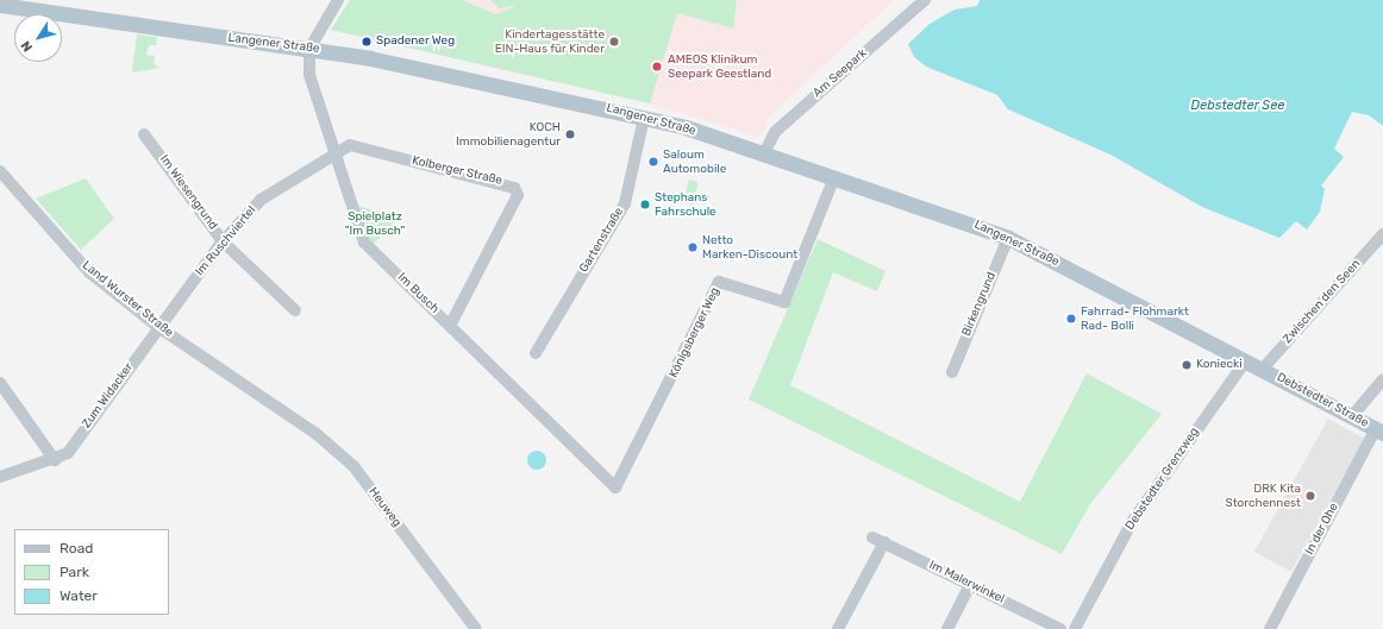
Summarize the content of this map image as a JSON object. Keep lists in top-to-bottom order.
{
  "streets": {
    "main road": ["Langener Straße", "Debstedter Straße"],
    "street": [
      "Am Seepark",
      "Kolberger Straße",
      "Im Wiesengrund",
      "Gartenstraße",
      "Im Ruschviertel",
      "Im Busch",
      "Land Wurster Straße",
      "Zwischen den Seen",
      "Birkengrund",
      "Königsberger Weg",
      "Zum Widacker",
      "Debstedter Grenzweg",
      "Heuweg",
      "In der Ohe",
      "Im Malerwinkel"
    ]
  },
  "crossings": [
    ["Langener Straße", "Am Seepark"],
    ["Langener Straße", "Gartenstraße"],
    ["Langener Straße", "Im Busch"],
    ["Langener Straße", "Zwischen den Seen"],
    ["Langener Straße", "Birkengrund"],
    ["Langener Straße", "Königsberger Weg"],
    ["Langener Straße", "Debstedter Straße"],
    ["Langener Straße", "Debstedter Grenzweg"],
    ["Kolberger Straße", "Im Ruschviertel"],
    ["Kolberger Straße", "Im Busch"],
    ["Im Wiesengrund", "Im Ruschviertel"],
    ["Im Ruschviertel", "Im Busch"],
    ["Im Ruschviertel", "Land Wurster Straße"],
    ["Im Ruschviertel", "Zum Widacker"],
    ["Im Busch", "Königsberger Weg"],
    ["Land Wurster Straße", "Zum Widacker"],
    ["Land Wurster Straße", "Heuweg"],
    ["Zwischen den Seen", "Debstedter Straße"],
    ["Debstedter Straße", "In der Ohe"]
  ],
  "water": ["Debstedter See"],
  "parks": ["Spielplatz \"Im Busch\""],
  "places": [
    "Spadener Weg",
    "Kindertagesstätte EIN-Haus für Kinder",
    "AMEOS Klinikum Seepark Geestland",
    "KOCH Immobilienagentur",
    "Saloum Automobile",
    "Stephans Fahrschule",
    "Netto Marken-Discount",
    "Fahrrad- Flohmarkt Rad- Bolli",
    "Koniecki",
    "DRK Kita Storchennest"
  ],
  "legend": ["Road", "Park", "Water"],
  "north": "bottom left"
}
